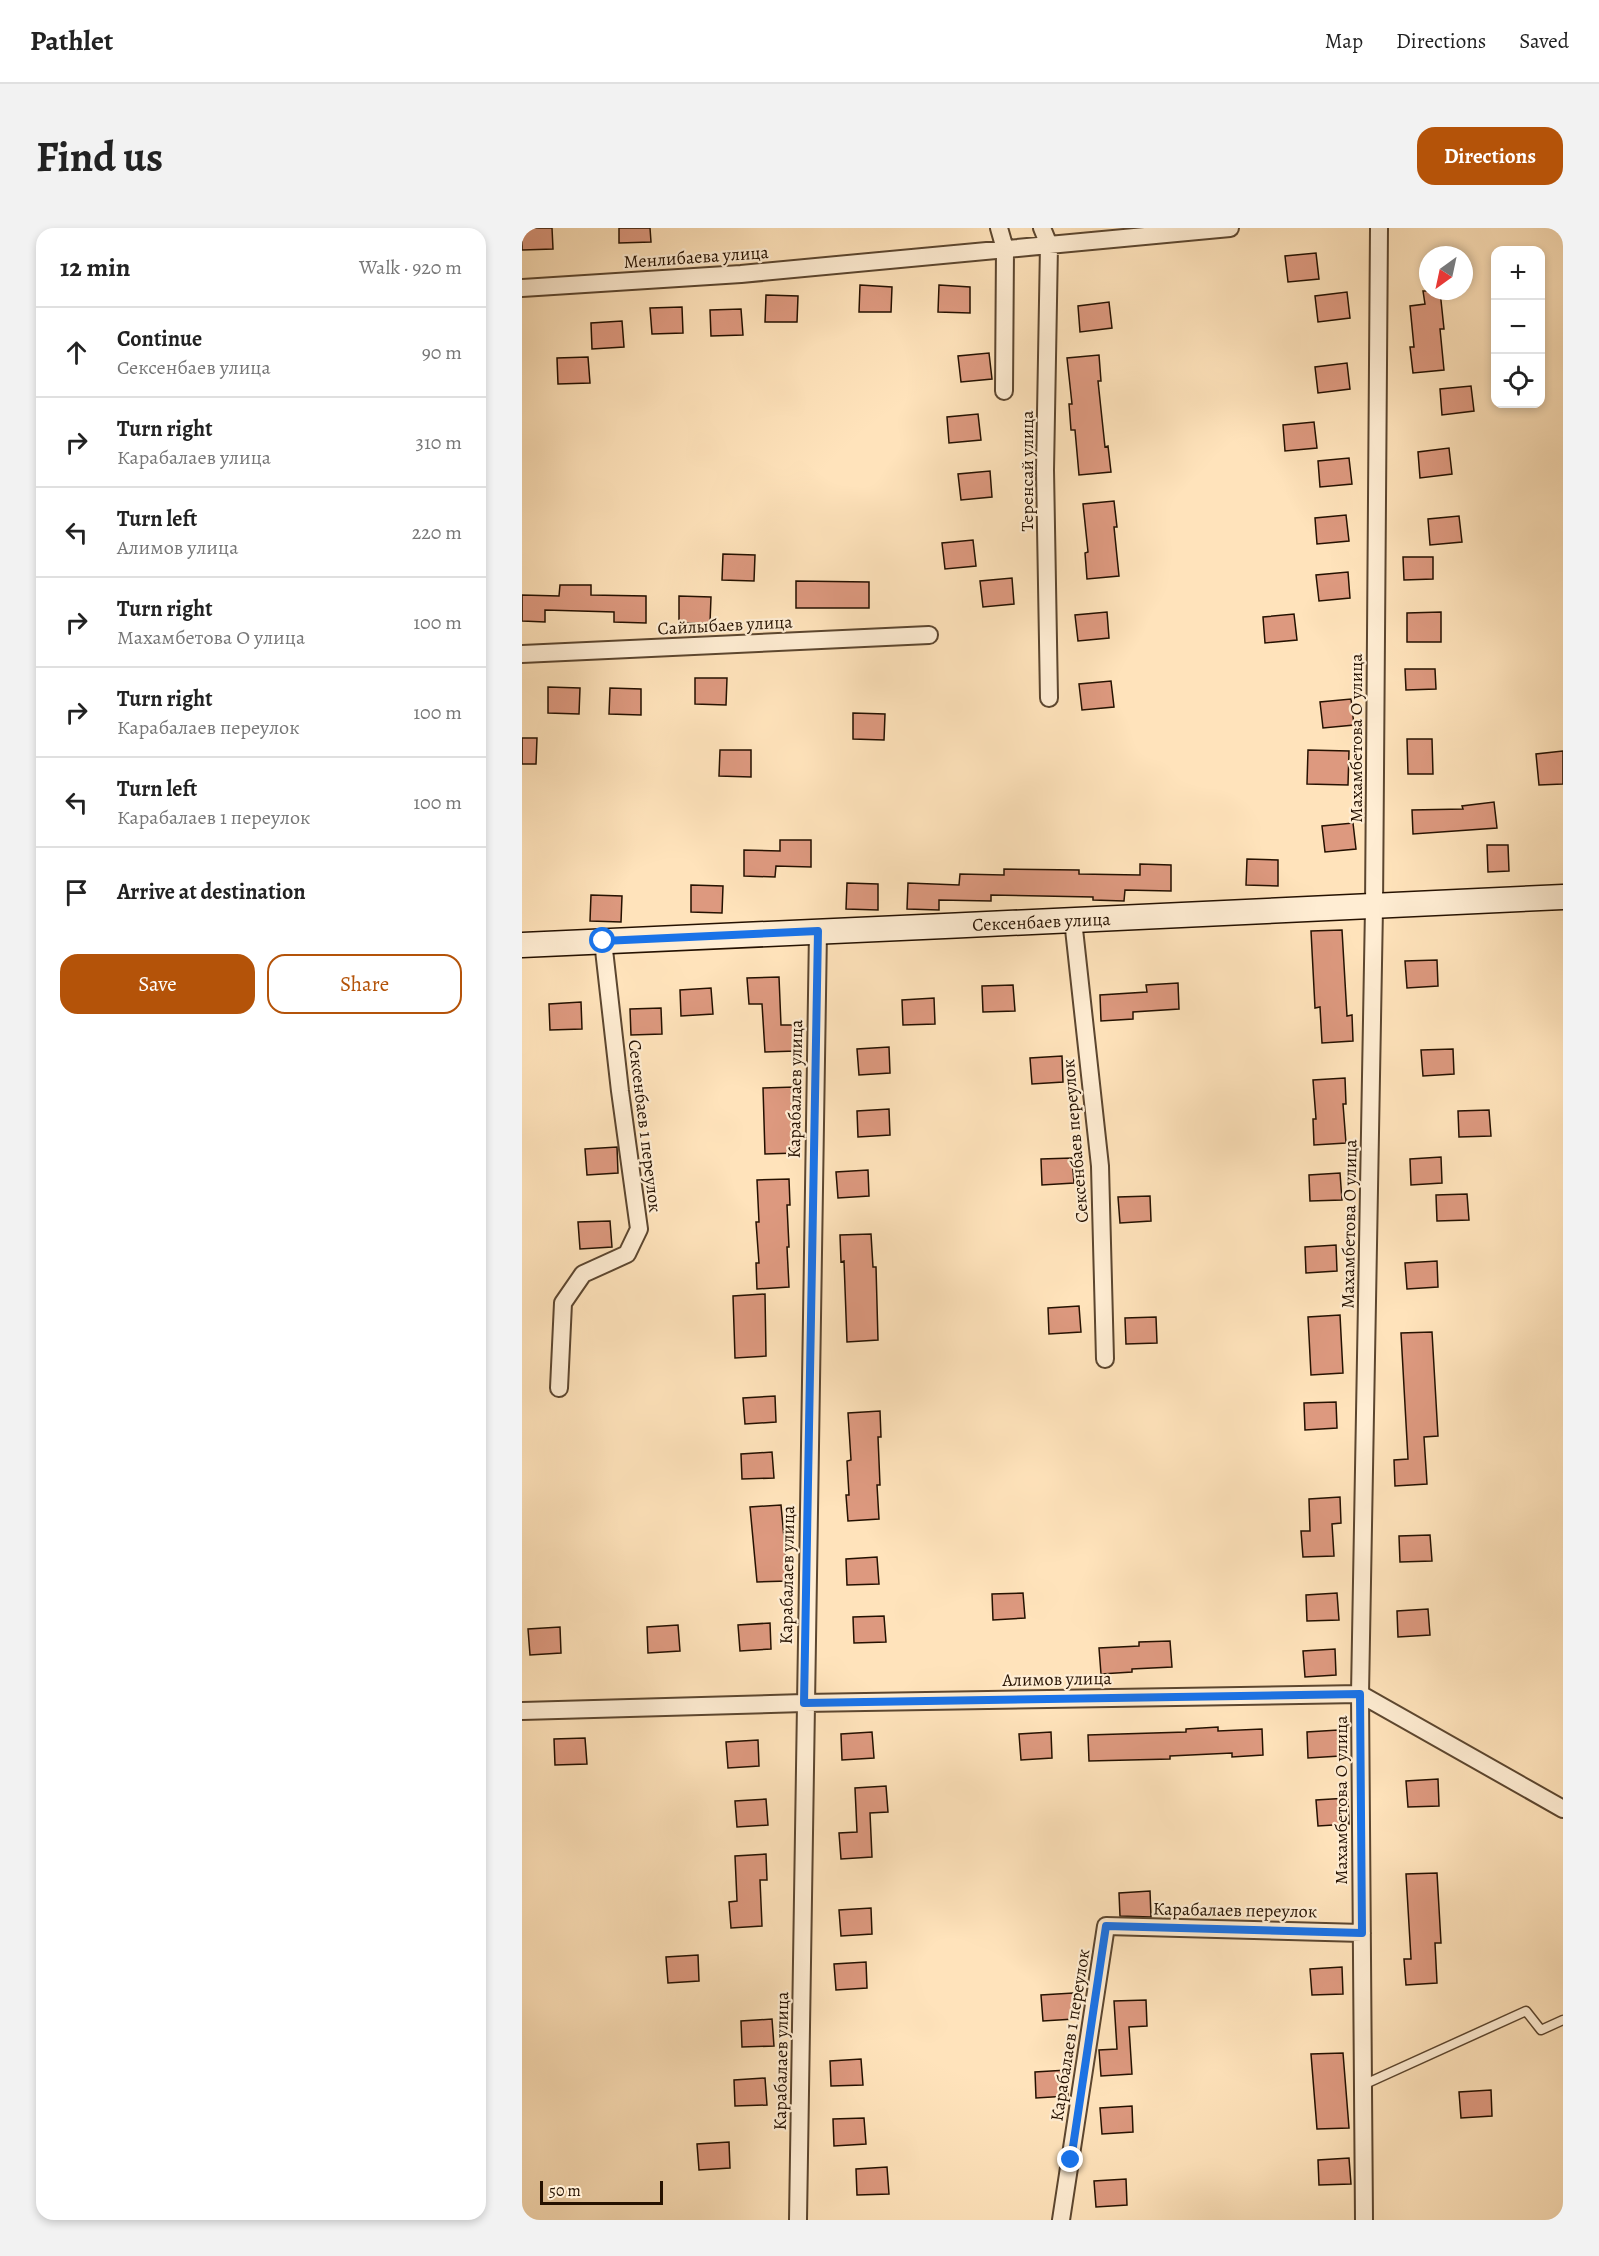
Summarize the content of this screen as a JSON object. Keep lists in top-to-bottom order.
{
  "streets": {
    "street": [
      "Менлибаева улица",
      "Теренсай улица",
      "Сайлыбаев улица",
      "Махамбетова О улица",
      "Сексенбаев улица",
      "Карабалаев улица",
      "Сексенбаев 1 переулок",
      "Сексенбаев переулок",
      "Алимов улица",
      "Карабалаев переулок",
      "Карабалаев 1 переулок"
    ]
  },
  "crossings": [
    ["Менлибаева улица", "Теренсай улица"],
    ["Махамбетова О улица", "Сексенбаев улица"],
    ["Махамбетова О улица", "Алимов улица"],
    ["Махамбетова О улица", "Карабалаев переулок"],
    ["Сексенбаев улица", "Карабалаев улица"],
    ["Сексенбаев улица", "Сексенбаев 1 переулок"],
    ["Сексенбаев улица", "Сексенбаев переулок"],
    ["Карабалаев улица", "Алимов улица"],
    ["Карабалаев переулок", "Карабалаев 1 переулок"]
  ],
  "scale_bar": "50 m",
  "north": "bottom left",
  "page": {
    "header": "Pathlet",
    "nav": ["Map", "Directions", "Saved"],
    "buttons": [
      "Directions",
      ["Save", "Share"]
    ],
    "title": "Find us",
    "heading": ["12 min", "Walk · 920 m"],
    "map_buttons": ["+", "−"],
    "list": [
      ["Continue", "Сексенбаев улица", "90 m"],
      ["Turn right", "Карабалаев улица", "310 m"],
      ["Turn left", "Алимов улица", "220 m"],
      ["Turn right", "Махамбетова О улица", "100 m"],
      ["Turn right", "Карабалаев переулок", "100 m"],
      ["Turn left", "Карабалаев 1 переулок", "100 m"],
      "Arrive at destination"
    ],
    "scale": "50 m"
  }
}
